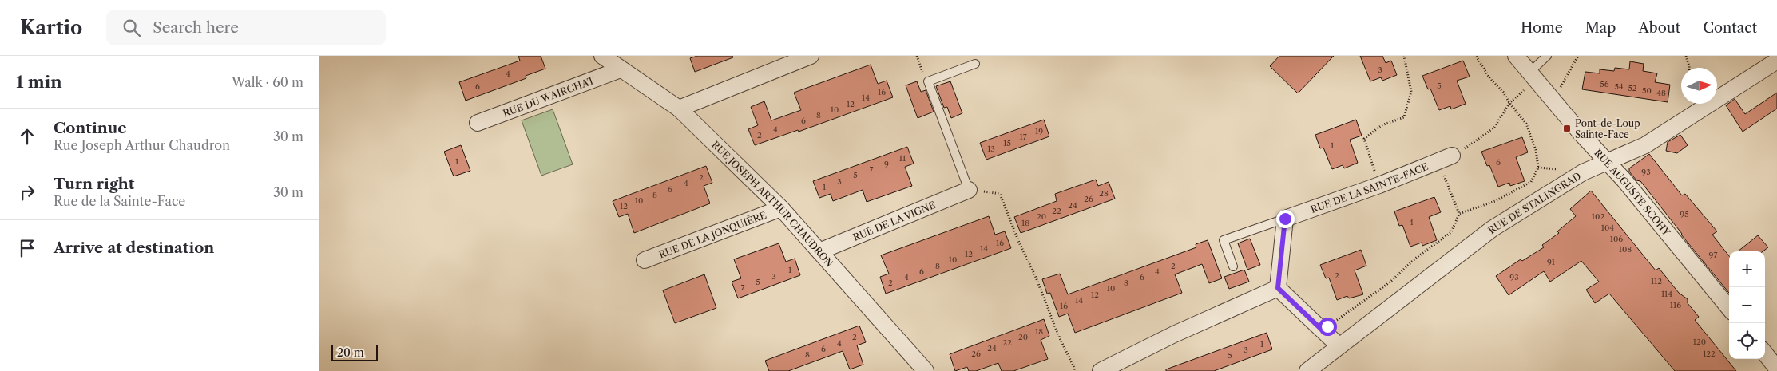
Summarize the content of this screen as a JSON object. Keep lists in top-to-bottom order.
{
  "streets": {
    "street": [
      "RUE DU WAIRCHAT",
      "RUE DE LA SAINTE-FACE",
      "RUE AUGUSTE SCOHY",
      "RUE DE STALINGRAD",
      "RUE JOSEPH ARTHUR CHAUDRON",
      "RUE DE LA VIGNE",
      "RUE DE LA JONQUIÈRE"
    ]
  },
  "crossings": [
    ["RUE DU WAIRCHAT", "RUE JOSEPH ARTHUR CHAUDRON"],
    ["RUE AUGUSTE SCOHY", "RUE DE STALINGRAD"],
    ["RUE JOSEPH ARTHUR CHAUDRON", "RUE DE LA VIGNE"],
    ["RUE JOSEPH ARTHUR CHAUDRON", "RUE DE LA JONQUIÈRE"]
  ],
  "places": {
    "transit": ["Pont-de-Loup Sainte-Face"]
  },
  "house_numbers": [
    "3",
    "4",
    "56",
    "5",
    "6",
    "54",
    "52",
    "50",
    "16",
    "48",
    "14",
    "12",
    "10",
    "8",
    "6",
    "4",
    "19",
    "2",
    "17",
    "15",
    "1",
    "13",
    "11",
    "1",
    "6",
    "9",
    "7",
    "93",
    "5",
    "2",
    "3",
    "4",
    "1",
    "6",
    "28",
    "8",
    "26",
    "10",
    "24",
    "12",
    "22",
    "95",
    "20",
    "102",
    "4",
    "18",
    "104",
    "106",
    "16",
    "14",
    "108",
    "12",
    "97",
    "10",
    "91",
    "8",
    "2",
    "1",
    "6",
    "4",
    "2",
    "3",
    "4",
    "6",
    "93",
    "112",
    "5",
    "2",
    "8",
    "7",
    "10",
    "114",
    "12",
    "14",
    "116",
    "16",
    "18",
    "2",
    "20",
    "120",
    "22",
    "4",
    "1",
    "24",
    "6",
    "3",
    "26",
    "122",
    "8",
    "5"
  ],
  "scale_bar": "20 m",
  "north": "right",
  "page": {
    "header": "Kartio",
    "search": "Search here",
    "nav": [
      "Home",
      "Map",
      "About",
      "Contact"
    ],
    "heading": ["1 min", "Walk · 60 m"],
    "list": [
      ["Continue", "Rue Joseph Arthur Chaudron", "30 m"],
      ["Turn right", "Rue de la Sainte-Face", "30 m"],
      "Arrive at destination"
    ],
    "map_buttons": ["+", "−"],
    "scale": "20 m"
  }
}
